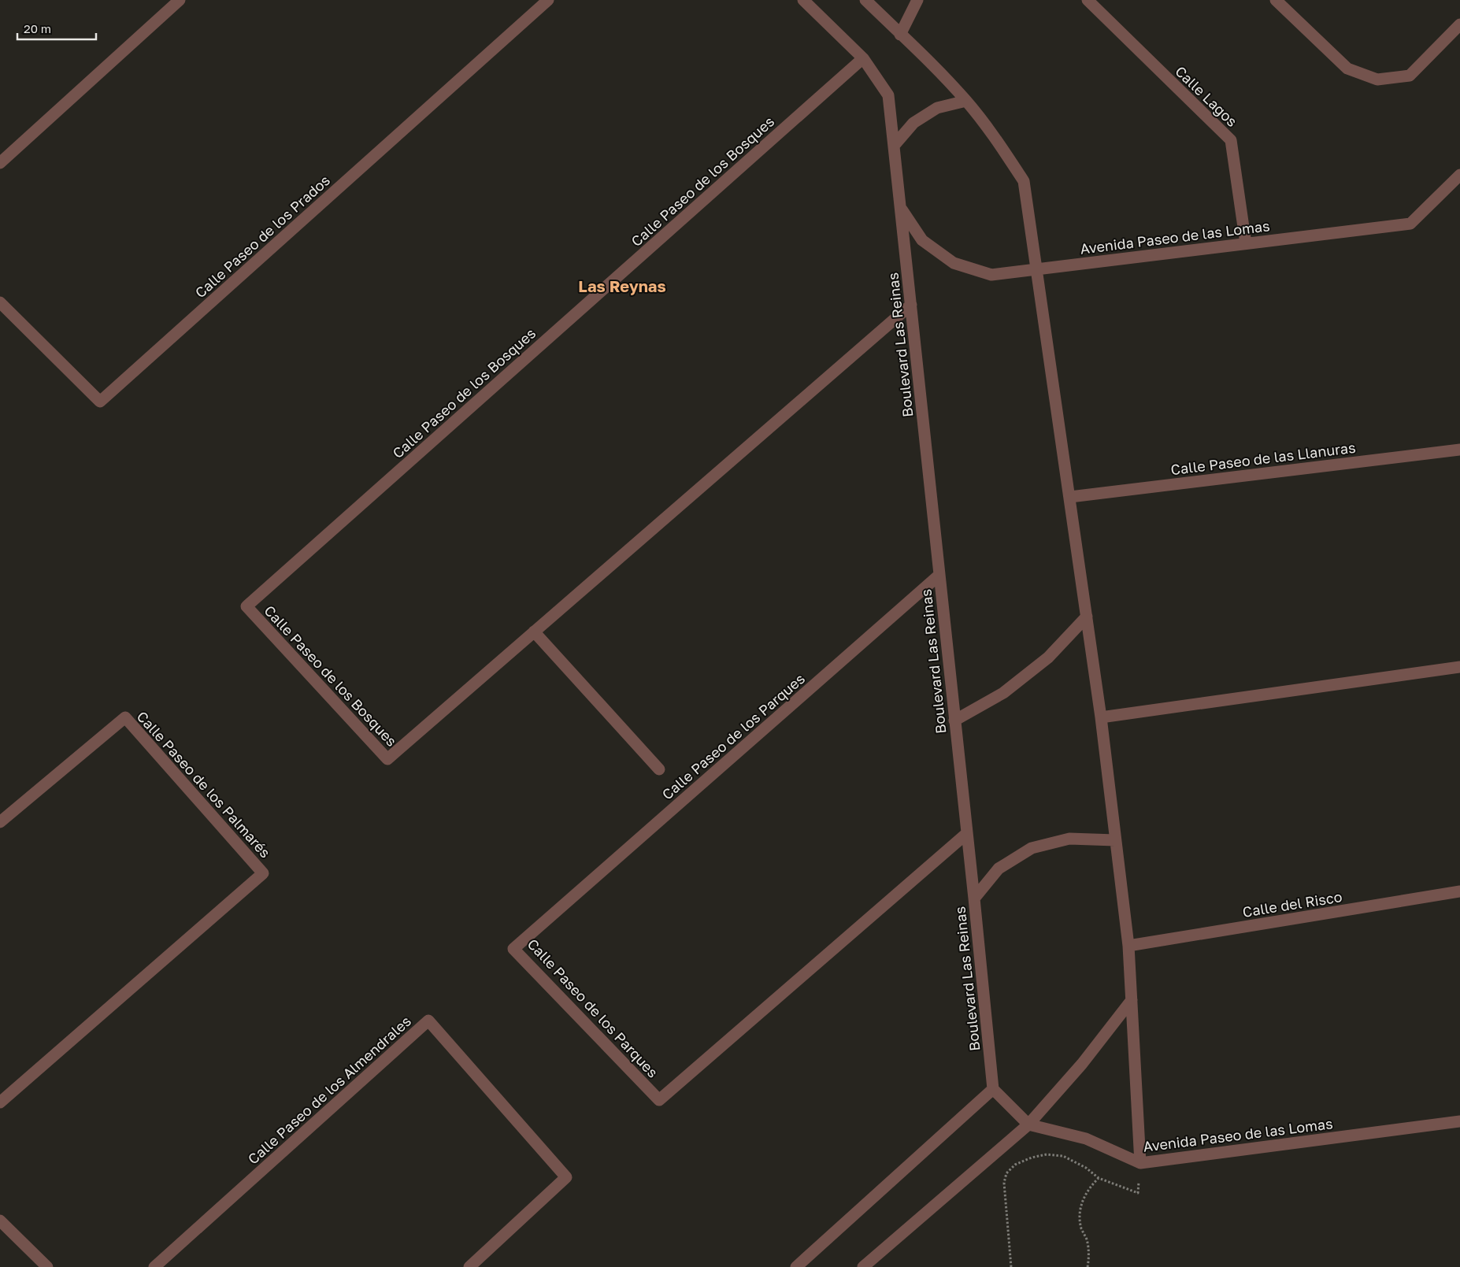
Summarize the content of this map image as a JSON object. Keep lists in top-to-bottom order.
{
  "streets": {
    "street": [
      "Calle Lagos",
      "Calle Paseo de los Bosques",
      "Calle Paseo de los Prados",
      "Avenida Paseo de las Lomas",
      "Boulevard Las Reinas",
      "Calle Paseo de las Llanuras",
      "Calle Paseo de los Parques",
      "Calle Paseo de los Palmarés",
      "Calle del Risco",
      "Calle Paseo de los Almendrales"
    ]
  },
  "crossings": [
    ["Calle Lagos", "Avenida Paseo de las Lomas"],
    ["Calle Paseo de los Bosques", "Boulevard Las Reinas"],
    ["Avenida Paseo de las Lomas", "Boulevard Las Reinas"],
    ["Boulevard Las Reinas", "Calle Paseo de los Parques"]
  ],
  "districts": ["Las Reynas"],
  "scale_bar": "20 m"
}
